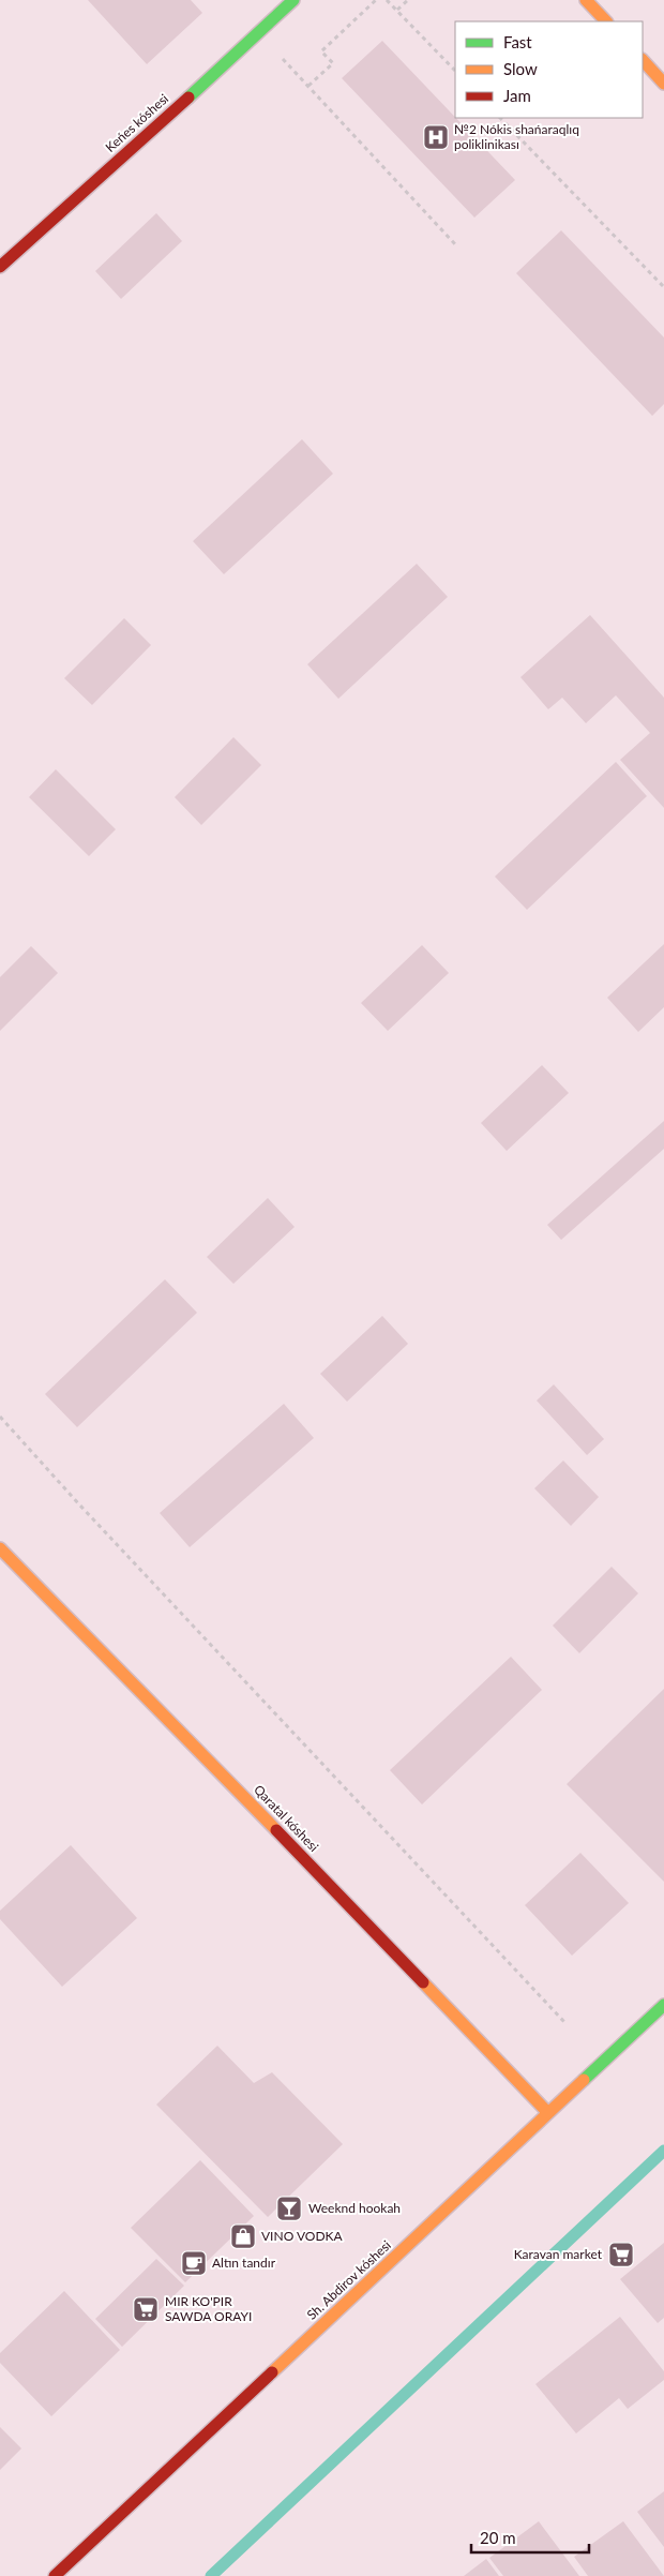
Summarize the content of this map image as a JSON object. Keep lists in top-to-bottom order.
{
  "streets": {
    "street": ["Keńes kóshesi", "Qaratal kóshesi", "Sh. Abdirov kóshesi"]
  },
  "crossings": [
    ["Qaratal kóshesi", "Sh. Abdirov kóshesi"]
  ],
  "places": {
    "hospital": ["№2 Nókis shańaraqlıq poliklinikası"],
    "bar": ["Weeknd hookah"],
    "shop": ["VINO VODKA"],
    "supermarket": ["Karavan market", "MIR KO'PIR SAWDA ORAYI"],
    "cafe": ["Altın tandır"]
  },
  "legend": ["Fast", "Slow", "Jam"],
  "scale_bar": "20 m"
}
